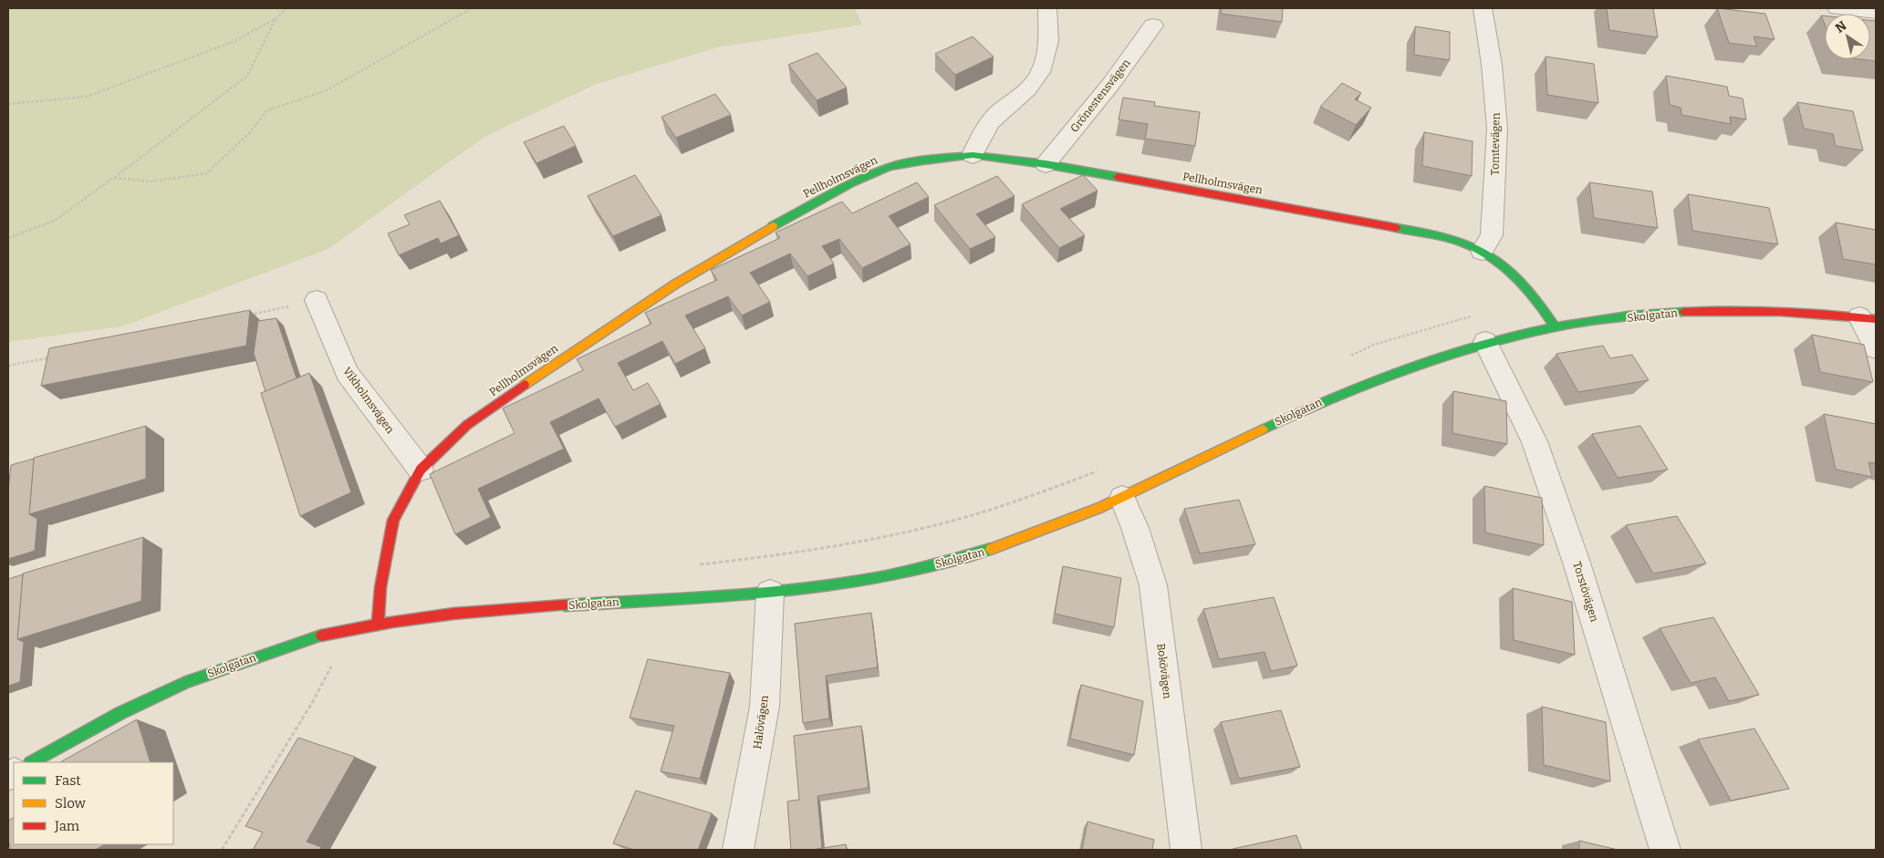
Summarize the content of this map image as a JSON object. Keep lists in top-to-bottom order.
{
  "streets": {
    "street": [
      "Grönestensvägen",
      "Tomtevägen",
      "Pellholmsvägen",
      "Skolgatan",
      "Vikholmsvägen",
      "Torstövägen",
      "Bokövägen",
      "Halövägen"
    ]
  },
  "crossings": [
    ["Grönestensvägen", "Pellholmsvägen"],
    ["Tomtevägen", "Pellholmsvägen"],
    ["Pellholmsvägen", "Skolgatan"],
    ["Pellholmsvägen", "Vikholmsvägen"],
    ["Skolgatan", "Torstövägen"],
    ["Skolgatan", "Bokövägen"],
    ["Skolgatan", "Halövägen"]
  ],
  "legend": ["Fast", "Slow", "Jam"],
  "north": "top left"
}
